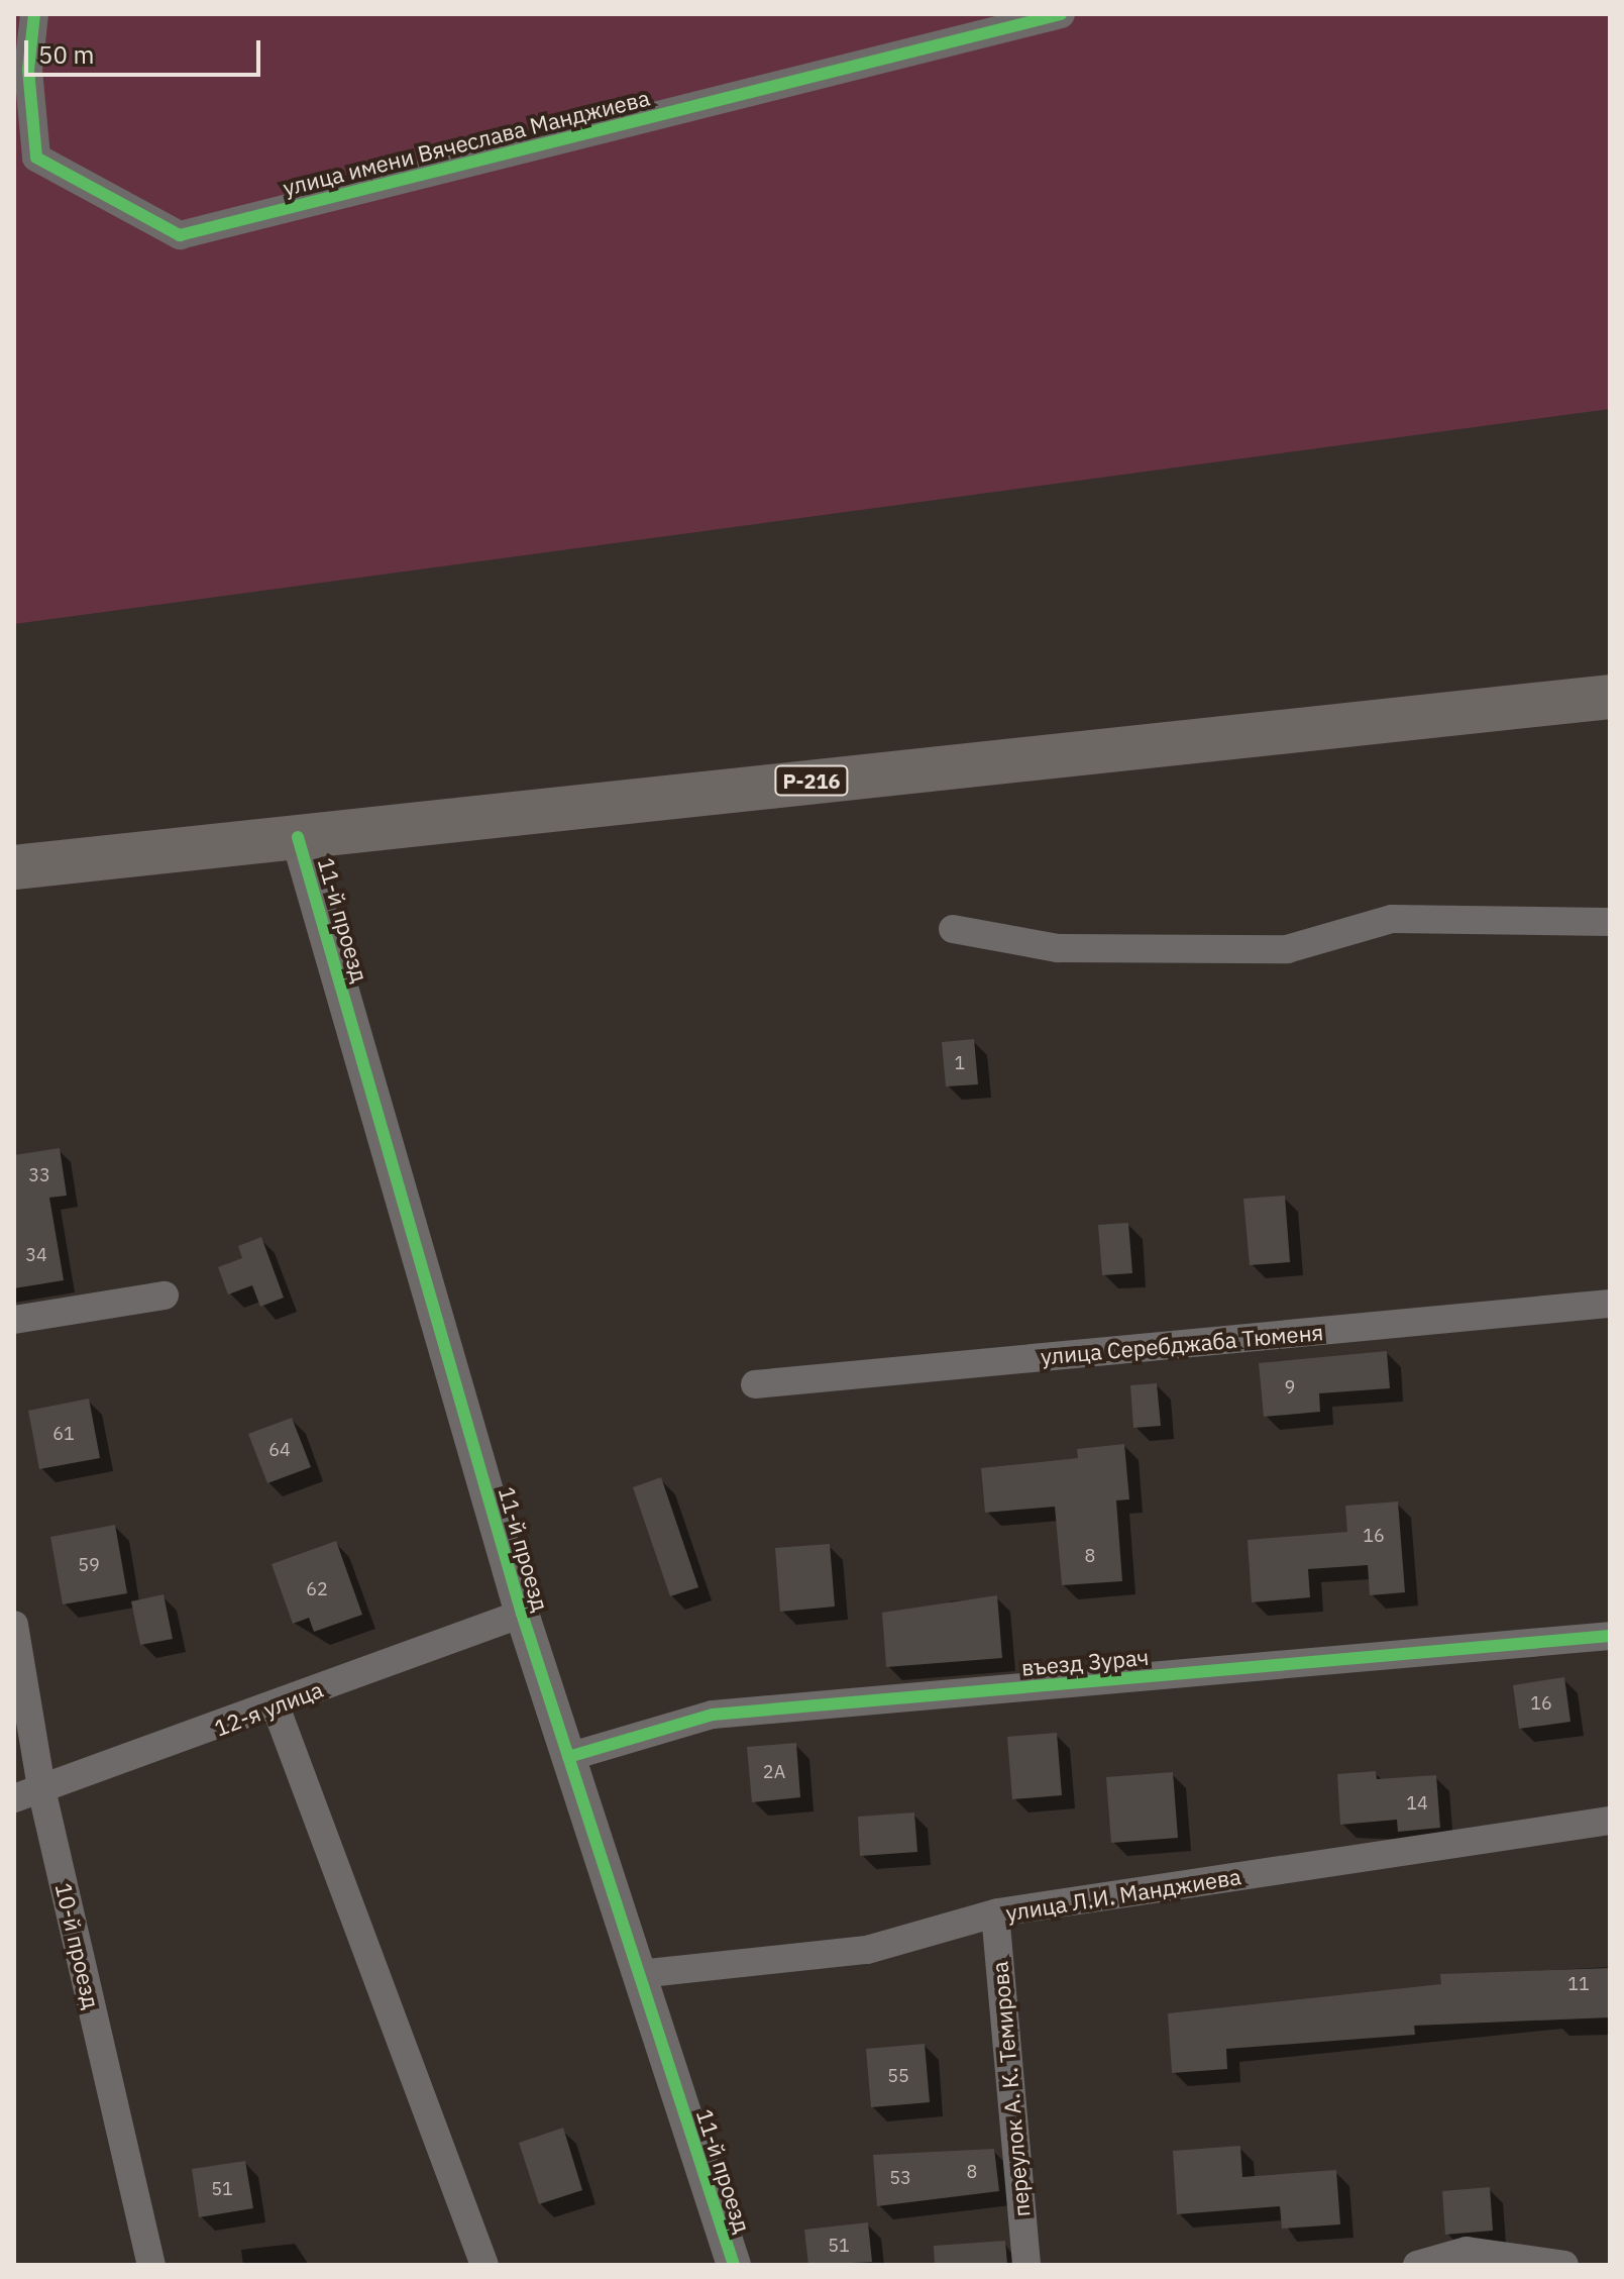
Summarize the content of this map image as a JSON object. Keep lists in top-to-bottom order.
{
  "streets": {
    "highway": ["Р-216"],
    "street": [
      "улица имени Вячеслава Манджиева",
      "11-й проезд",
      "улица Серебджаба Тюменя",
      "въезд Зурач",
      "12-я улица",
      "улица Л.И. Манджиева",
      "10-й проезд",
      "переулок А. К. Темирова"
    ]
  },
  "crossings": [
    ["Р-216", "11-й проезд"],
    ["11-й проезд", "въезд Зурач"],
    ["11-й проезд", "12-я улица"],
    ["11-й проезд", "улица Л.И. Манджиева"],
    ["12-я улица", "10-й проезд"],
    ["улица Л.И. Манджиева", "переулок А. К. Темирова"]
  ],
  "house_numbers": [
    "1",
    "33",
    "34",
    "9",
    "61",
    "64",
    "16",
    "8",
    "59",
    "62",
    "16",
    "2А",
    "14",
    "11",
    "55",
    "8",
    "53",
    "51",
    "51"
  ],
  "scale_bar": "50 m"
}
